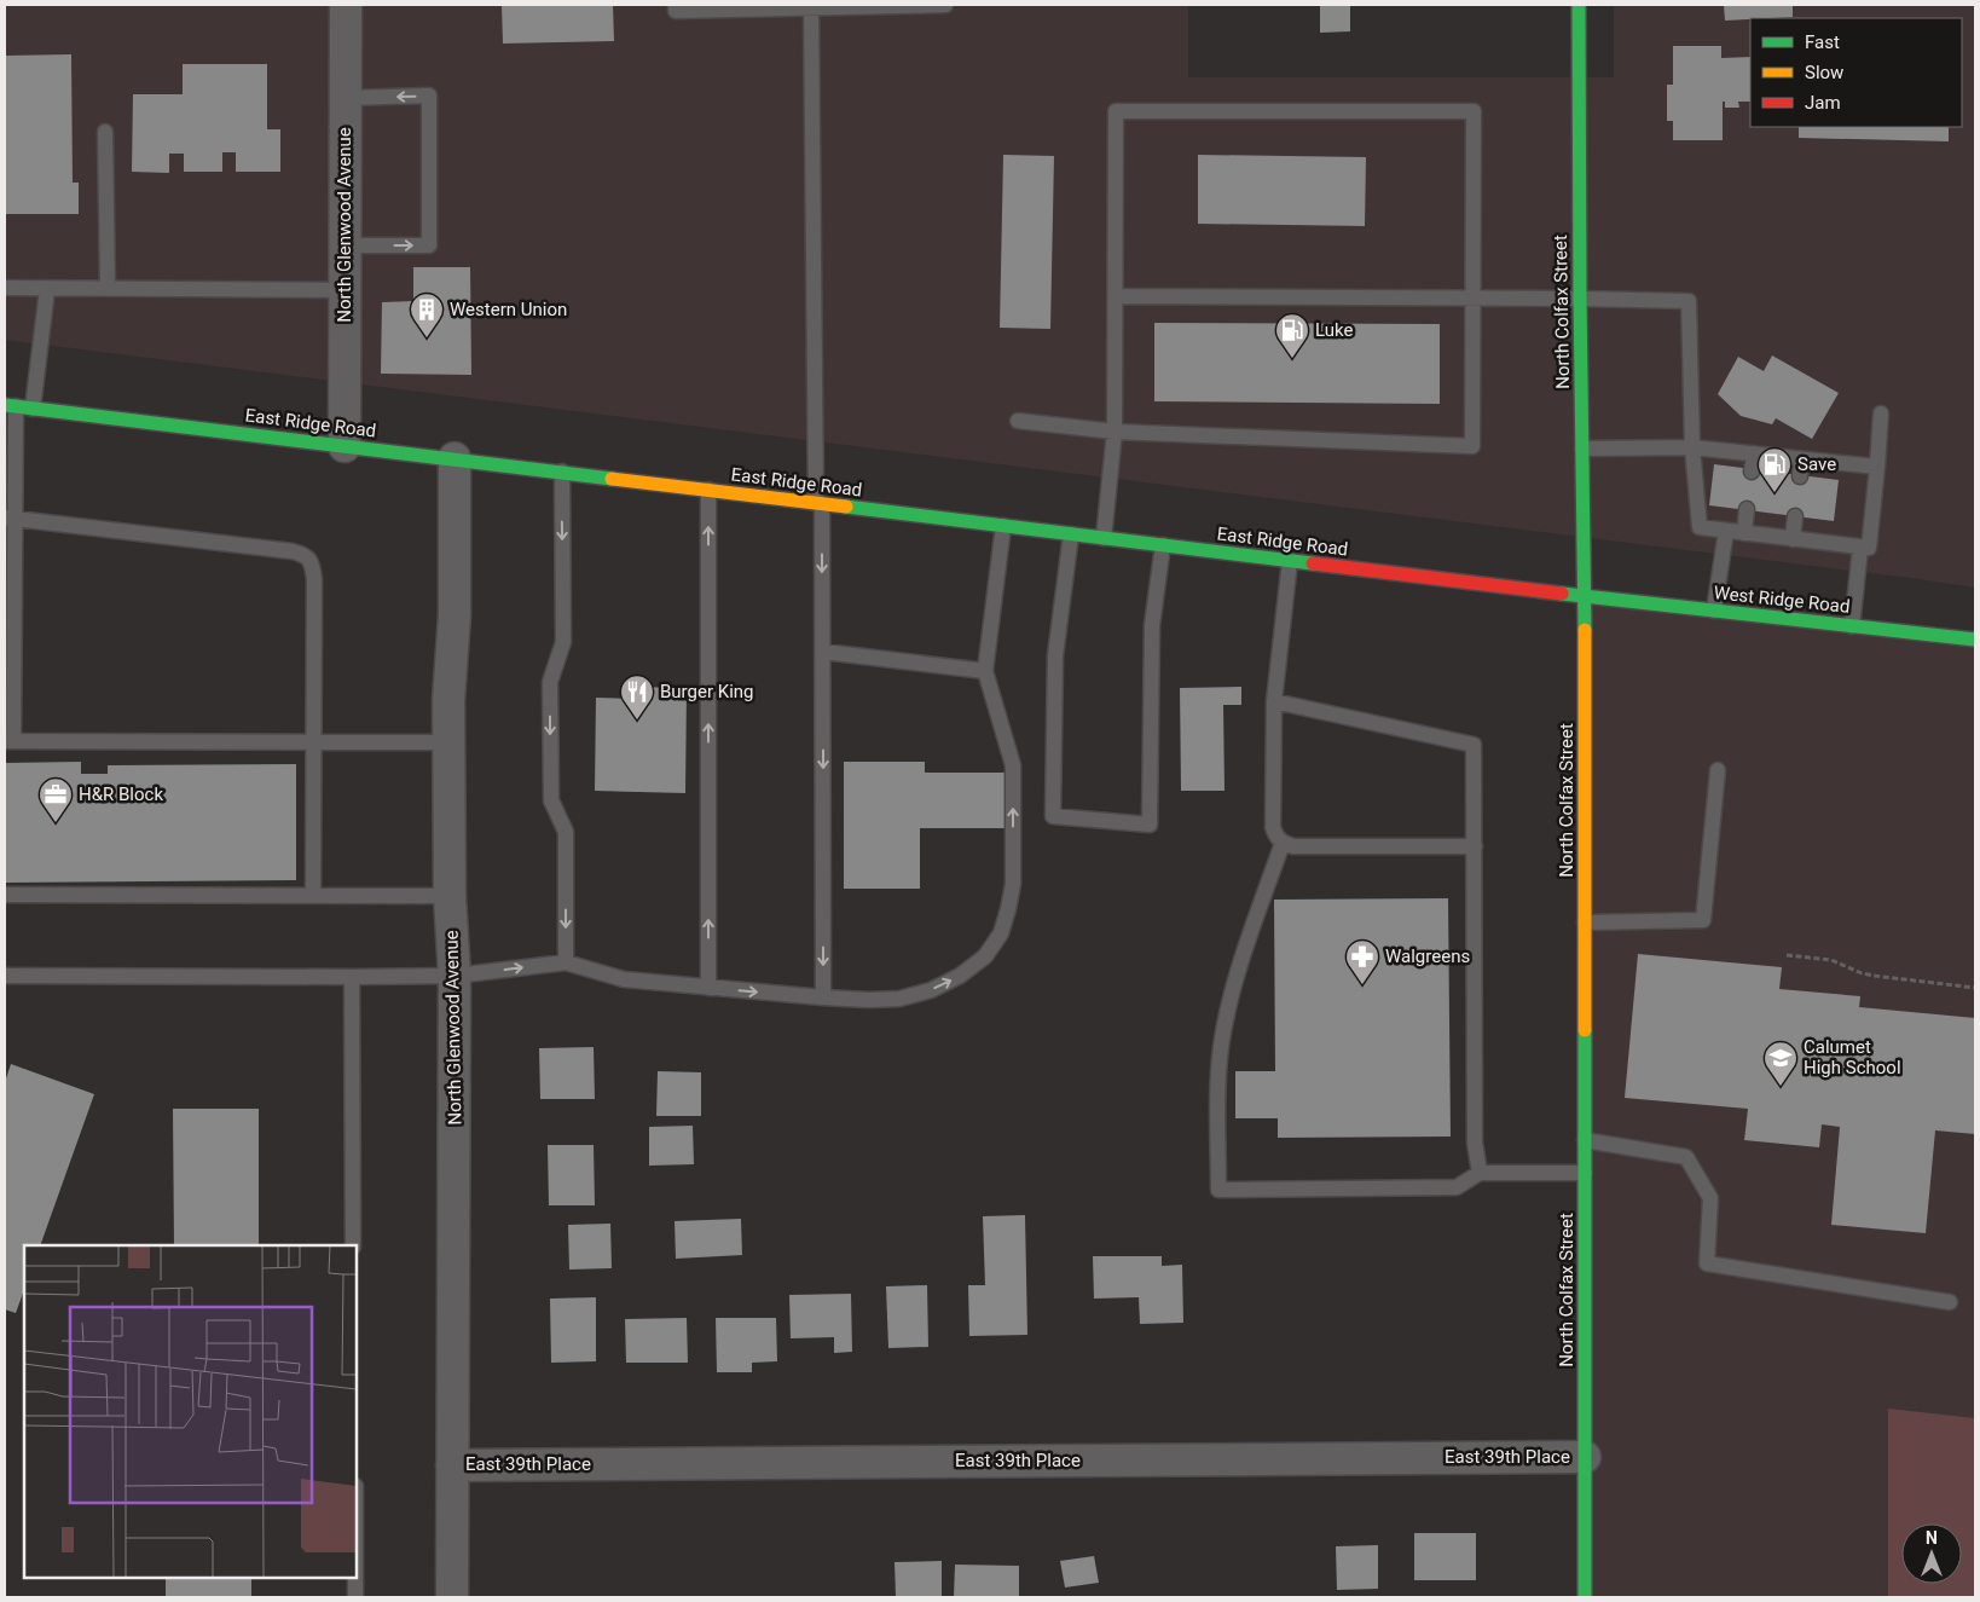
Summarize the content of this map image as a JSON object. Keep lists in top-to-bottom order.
{
  "streets": {
    "main road": ["North Colfax Street", "East Ridge Road", "West Ridge Road"],
    "street": ["North Glenwood Avenue", "East 39th Place"]
  },
  "crossings": [
    ["North Glenwood Avenue", "East Ridge Road"],
    ["North Glenwood Avenue", "East 39th Place"],
    ["North Colfax Street", "East Ridge Road"],
    ["North Colfax Street", "West Ridge Road"],
    ["North Colfax Street", "East 39th Place"],
    ["East Ridge Road", "West Ridge Road"]
  ],
  "places": {
    "building": ["Western Union"],
    "fuel station": ["Luke", "Save"],
    "restaurant": ["Burger King"],
    "office": ["H&R Block"],
    "pharmacy": ["Walgreens"],
    "school or university": ["Calumet High School"]
  },
  "legend": ["Fast", "Slow", "Jam"],
  "north": "top"
}
